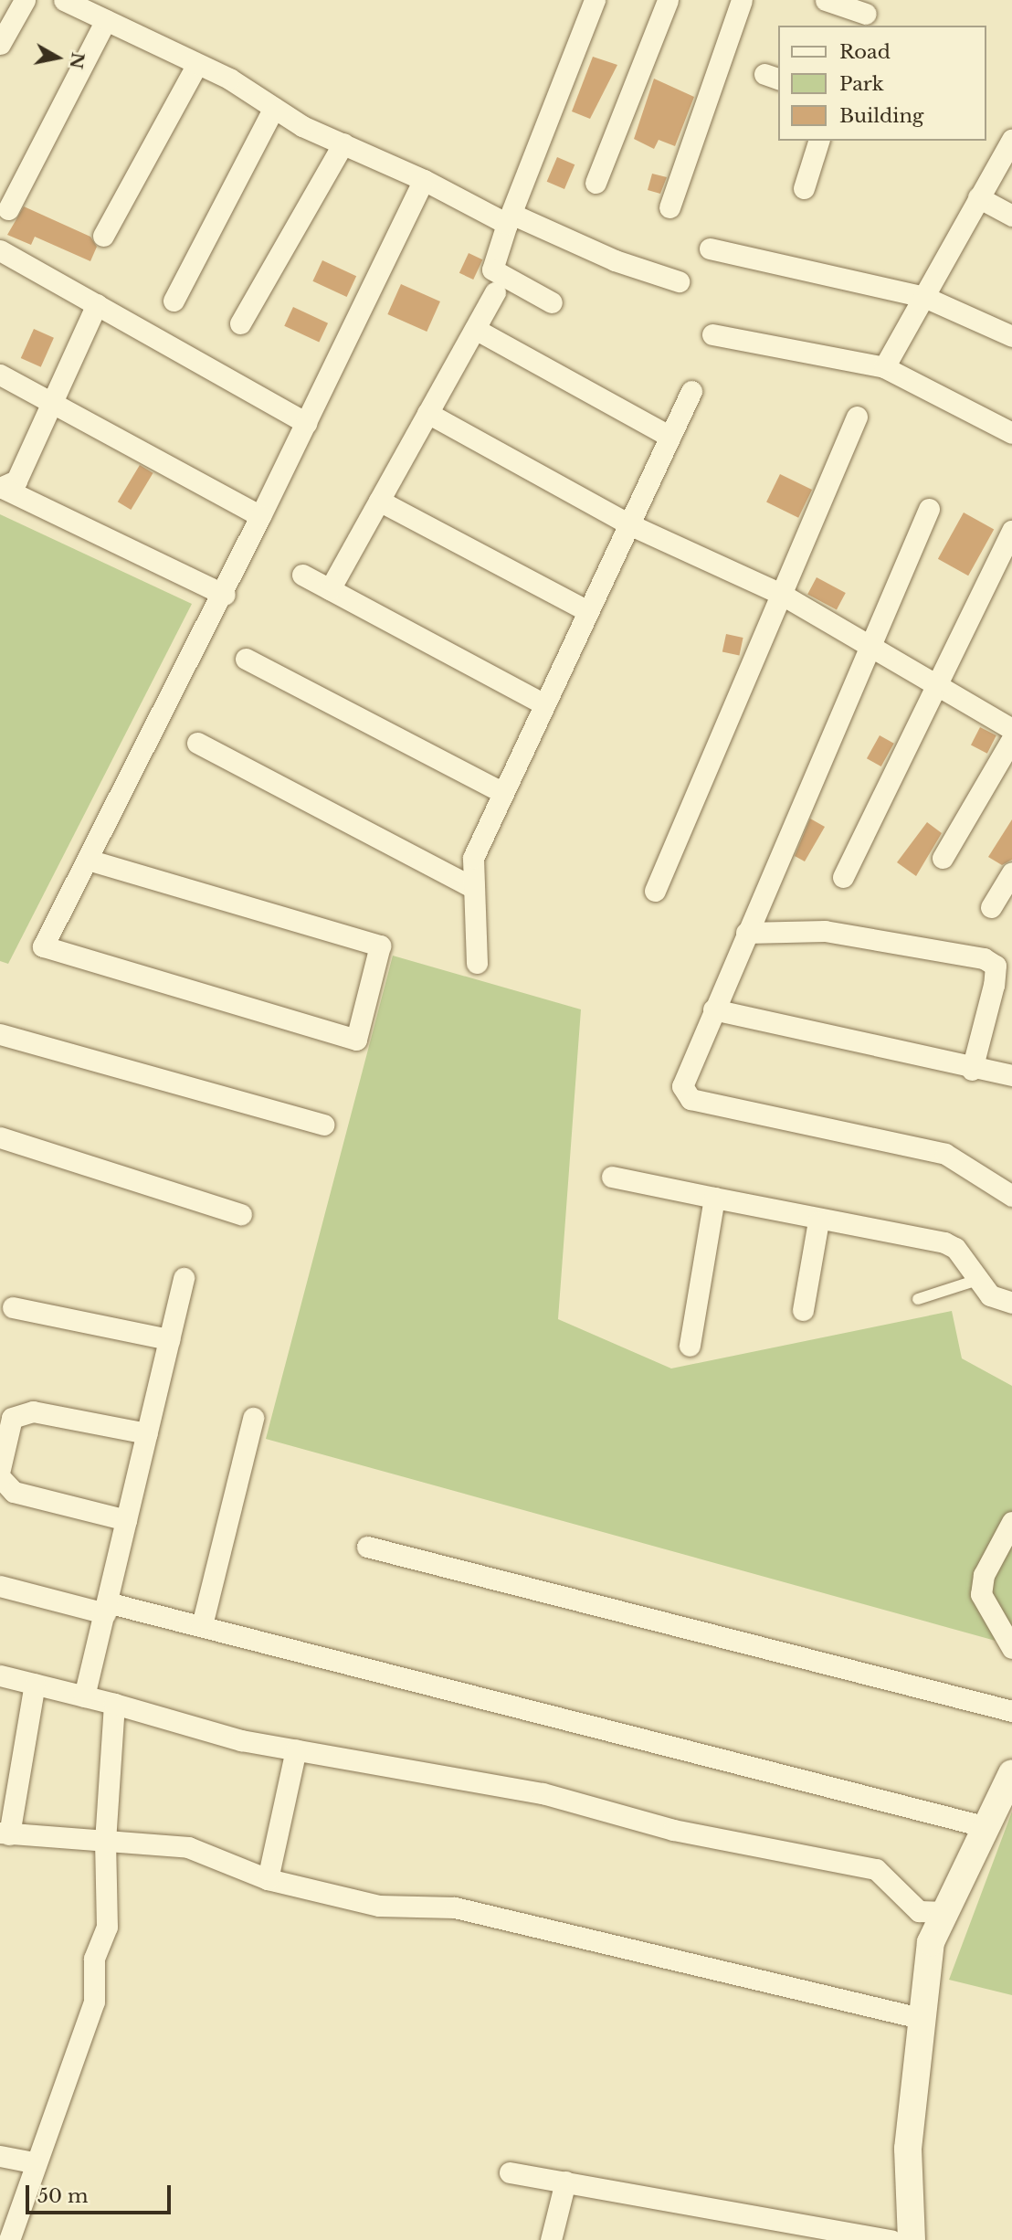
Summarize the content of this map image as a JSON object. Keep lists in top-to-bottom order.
{
  "legend": ["Road", "Park", "Building"],
  "scale_bar": "50 m",
  "north": "right"
}
